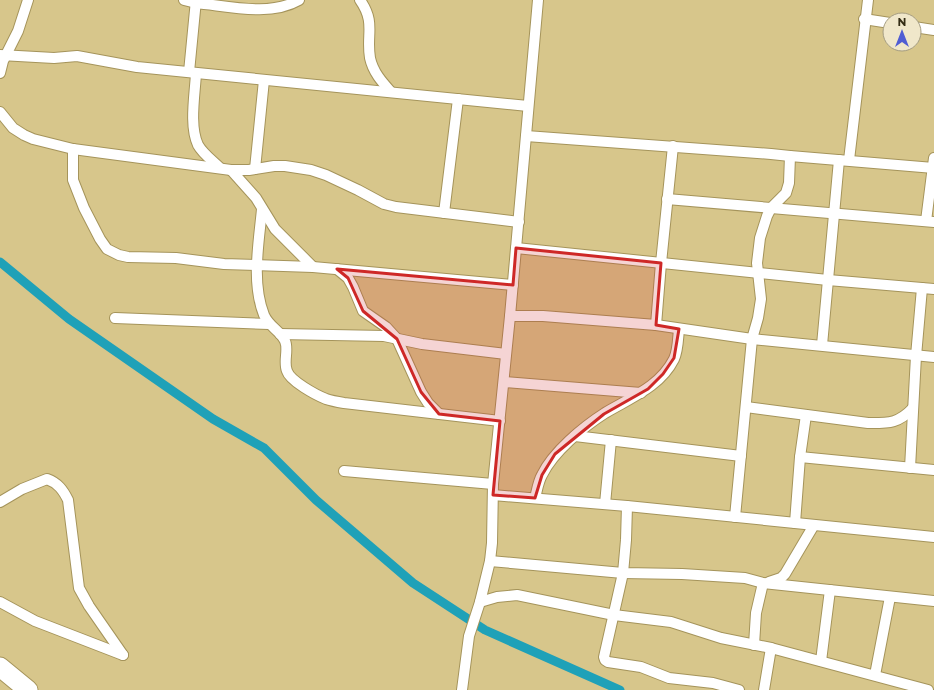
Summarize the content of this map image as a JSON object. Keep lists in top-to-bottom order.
{
  "north": "top"
}
